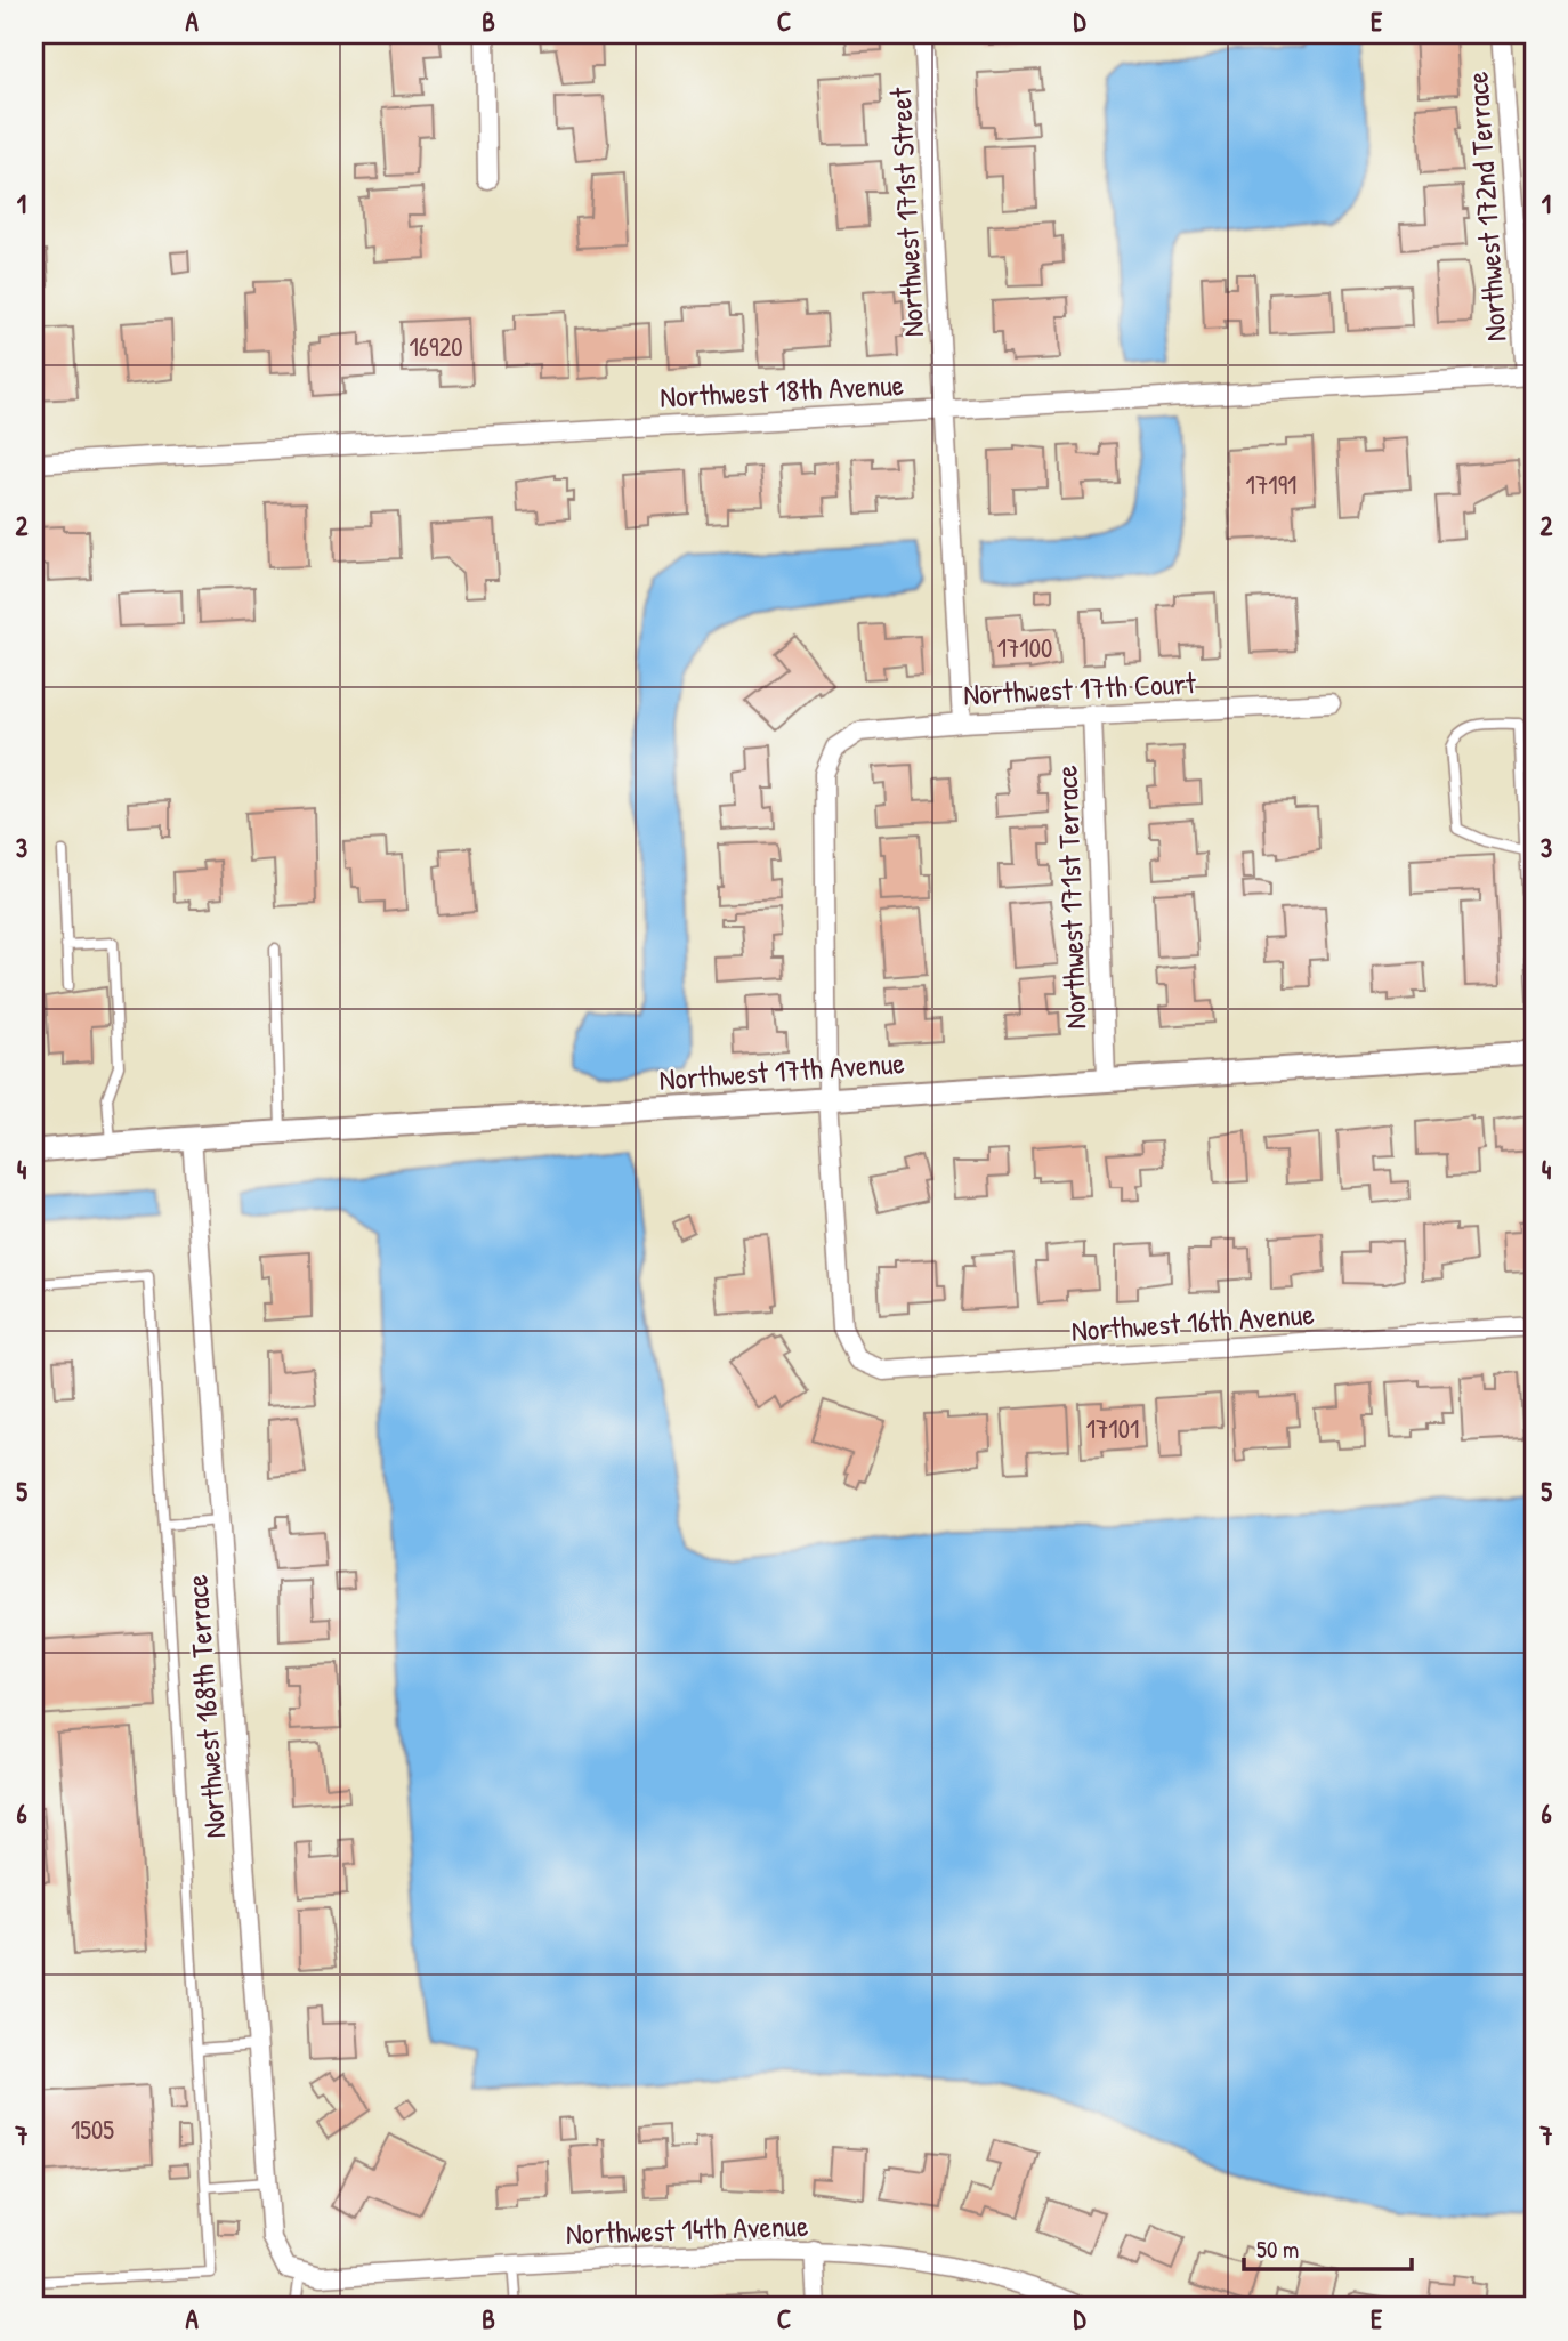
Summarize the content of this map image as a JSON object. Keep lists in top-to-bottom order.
{
  "streets": {
    "street": [
      "Northwest 172nd Terrace",
      "Northwest 171st Street",
      "Northwest 18th Avenue",
      "Northwest 17th Court",
      "Northwest 171st Terrace",
      "Northwest 17th Avenue",
      "Northwest 16th Avenue",
      "Northwest 168th Terrace",
      "Northwest 14th Avenue"
    ]
  },
  "crossings": [
    ["Northwest 172nd Terrace", "Northwest 18th Avenue"],
    ["Northwest 171st Street", "Northwest 18th Avenue"],
    ["Northwest 171st Street", "Northwest 17th Court"],
    ["Northwest 17th Court", "Northwest 171st Terrace"],
    ["Northwest 17th Court", "Northwest 17th Avenue"],
    ["Northwest 17th Court", "Northwest 16th Avenue"],
    ["Northwest 171st Terrace", "Northwest 17th Avenue"],
    ["Northwest 17th Avenue", "Northwest 16th Avenue"],
    ["Northwest 17th Avenue", "Northwest 168th Terrace"],
    ["Northwest 168th Terrace", "Northwest 14th Avenue"]
  ],
  "house_numbers": [
    "16920",
    "17191",
    "17100",
    "17101",
    "1505"
  ],
  "scale_bar": "50 m",
  "grid": {
    "columns": [
      "A",
      "B",
      "C",
      "D",
      "E"
    ],
    "rows": [
      "1",
      "2",
      "3",
      "4",
      "5",
      "6",
      "7"
    ]
  }
}
